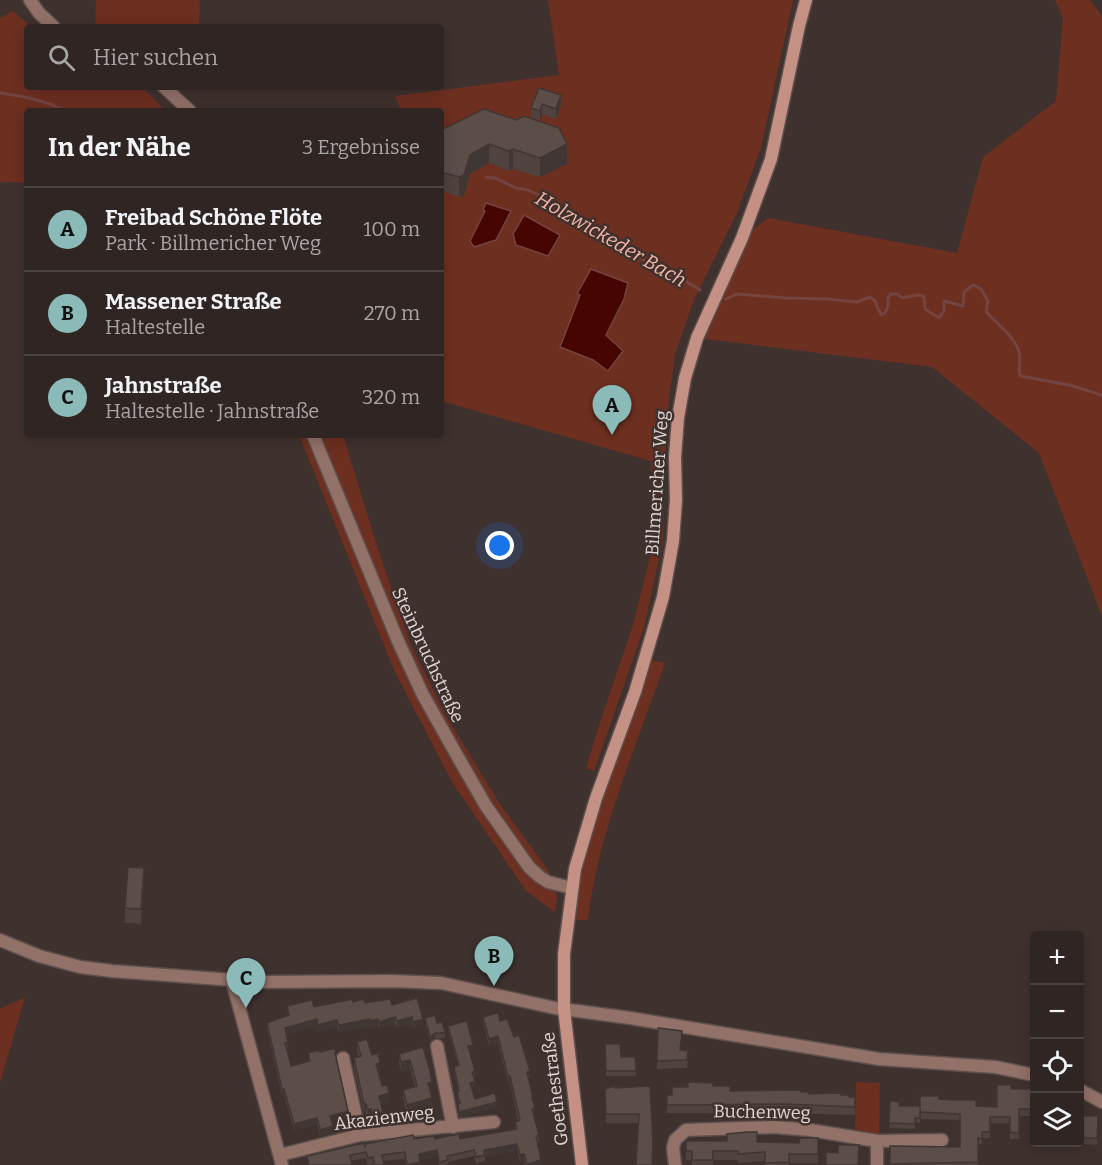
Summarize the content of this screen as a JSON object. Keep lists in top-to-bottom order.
{
  "streets": {
    "main road": ["Billmericher Weg", "Goethestraße"],
    "street": ["Steinbruchstraße", "Buchenweg", "Akazienweg"]
  },
  "crossings": [
    ["Billmericher Weg", "Steinbruchstraße"],
    ["Billmericher Weg", "Goethestraße"]
  ],
  "water": ["Holzwickeder Bach"],
  "page": {
    "search": "Hier suchen",
    "heading": ["In der Nähe", "3 Ergebnisse"],
    "list": [
      {
        "mark": "A",
        "name": "Freibad Schöne Flöte",
        "note": "Park · Billmericher Weg",
        "value": "100 m"
      },
      {
        "mark": "B",
        "name": "Massener Straße",
        "note": "Haltestelle",
        "value": "270 m"
      },
      {
        "mark": "C",
        "name": "Jahnstraße",
        "note": "Haltestelle · Jahnstraße",
        "value": "320 m"
      }
    ],
    "pins": ["A", "B", "C"],
    "map_buttons": ["+", "−"]
  }
}
